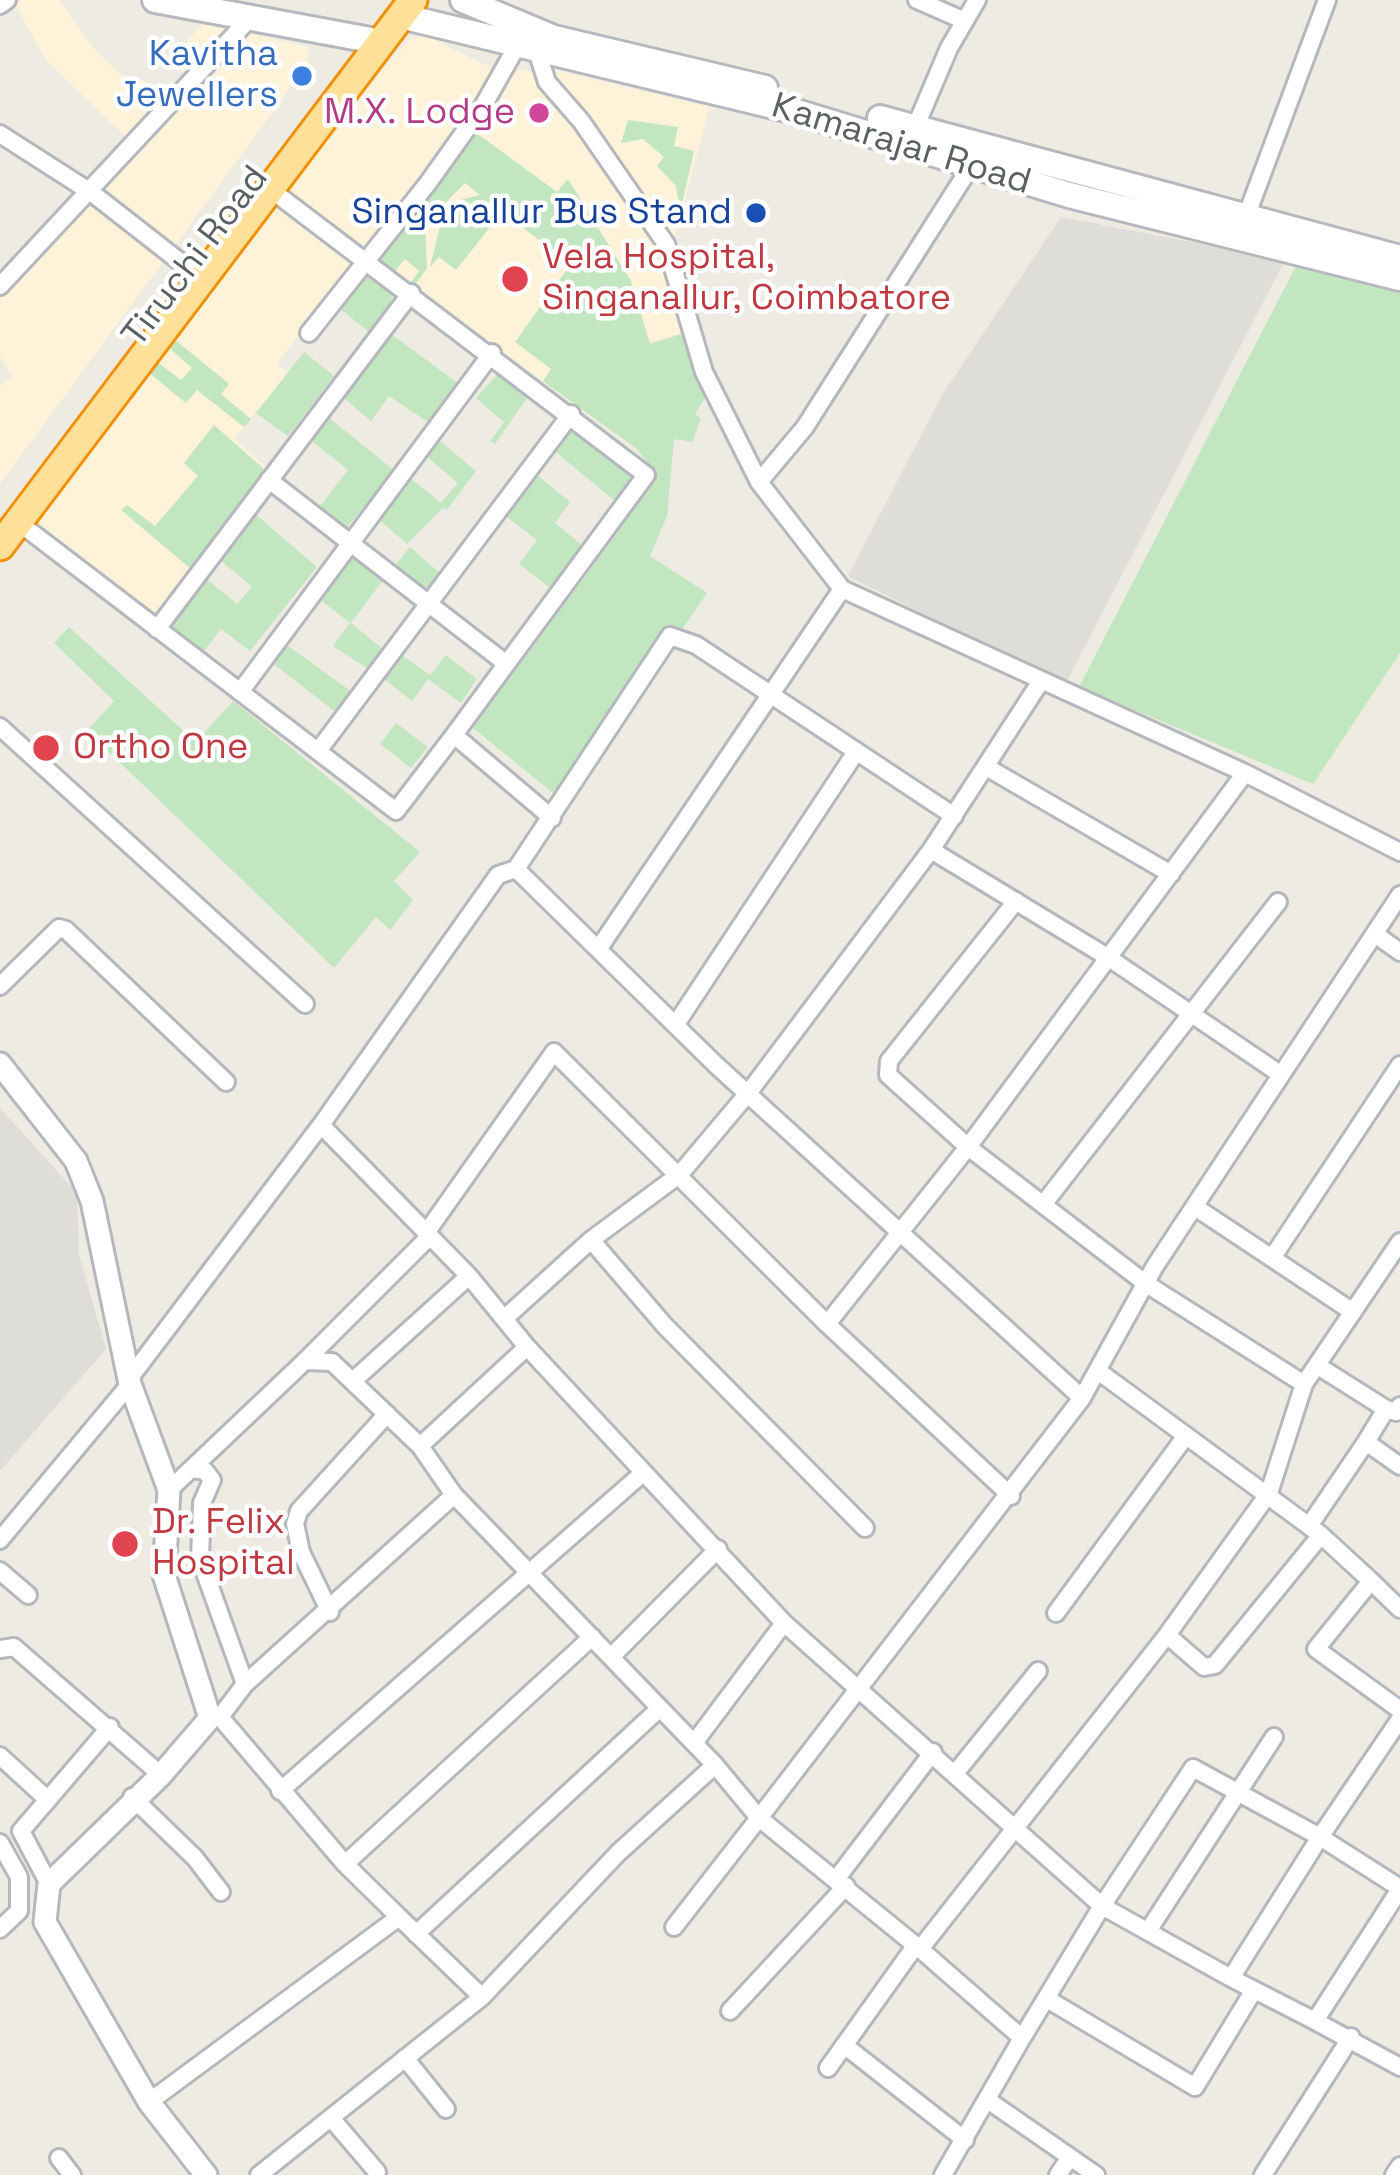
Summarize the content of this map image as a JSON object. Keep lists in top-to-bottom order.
{
  "streets": {
    "highway": ["Tiruchi Road"],
    "main road": ["Kamarajar Road"]
  },
  "places": [
    "Kavitha Jewellers",
    "M.X. Lodge",
    "Singanallur Bus Stand",
    "Vela Hospital, Singanallur, Coimbatore",
    "Ortho One",
    "Dr. Felix Hospital"
  ]
}
